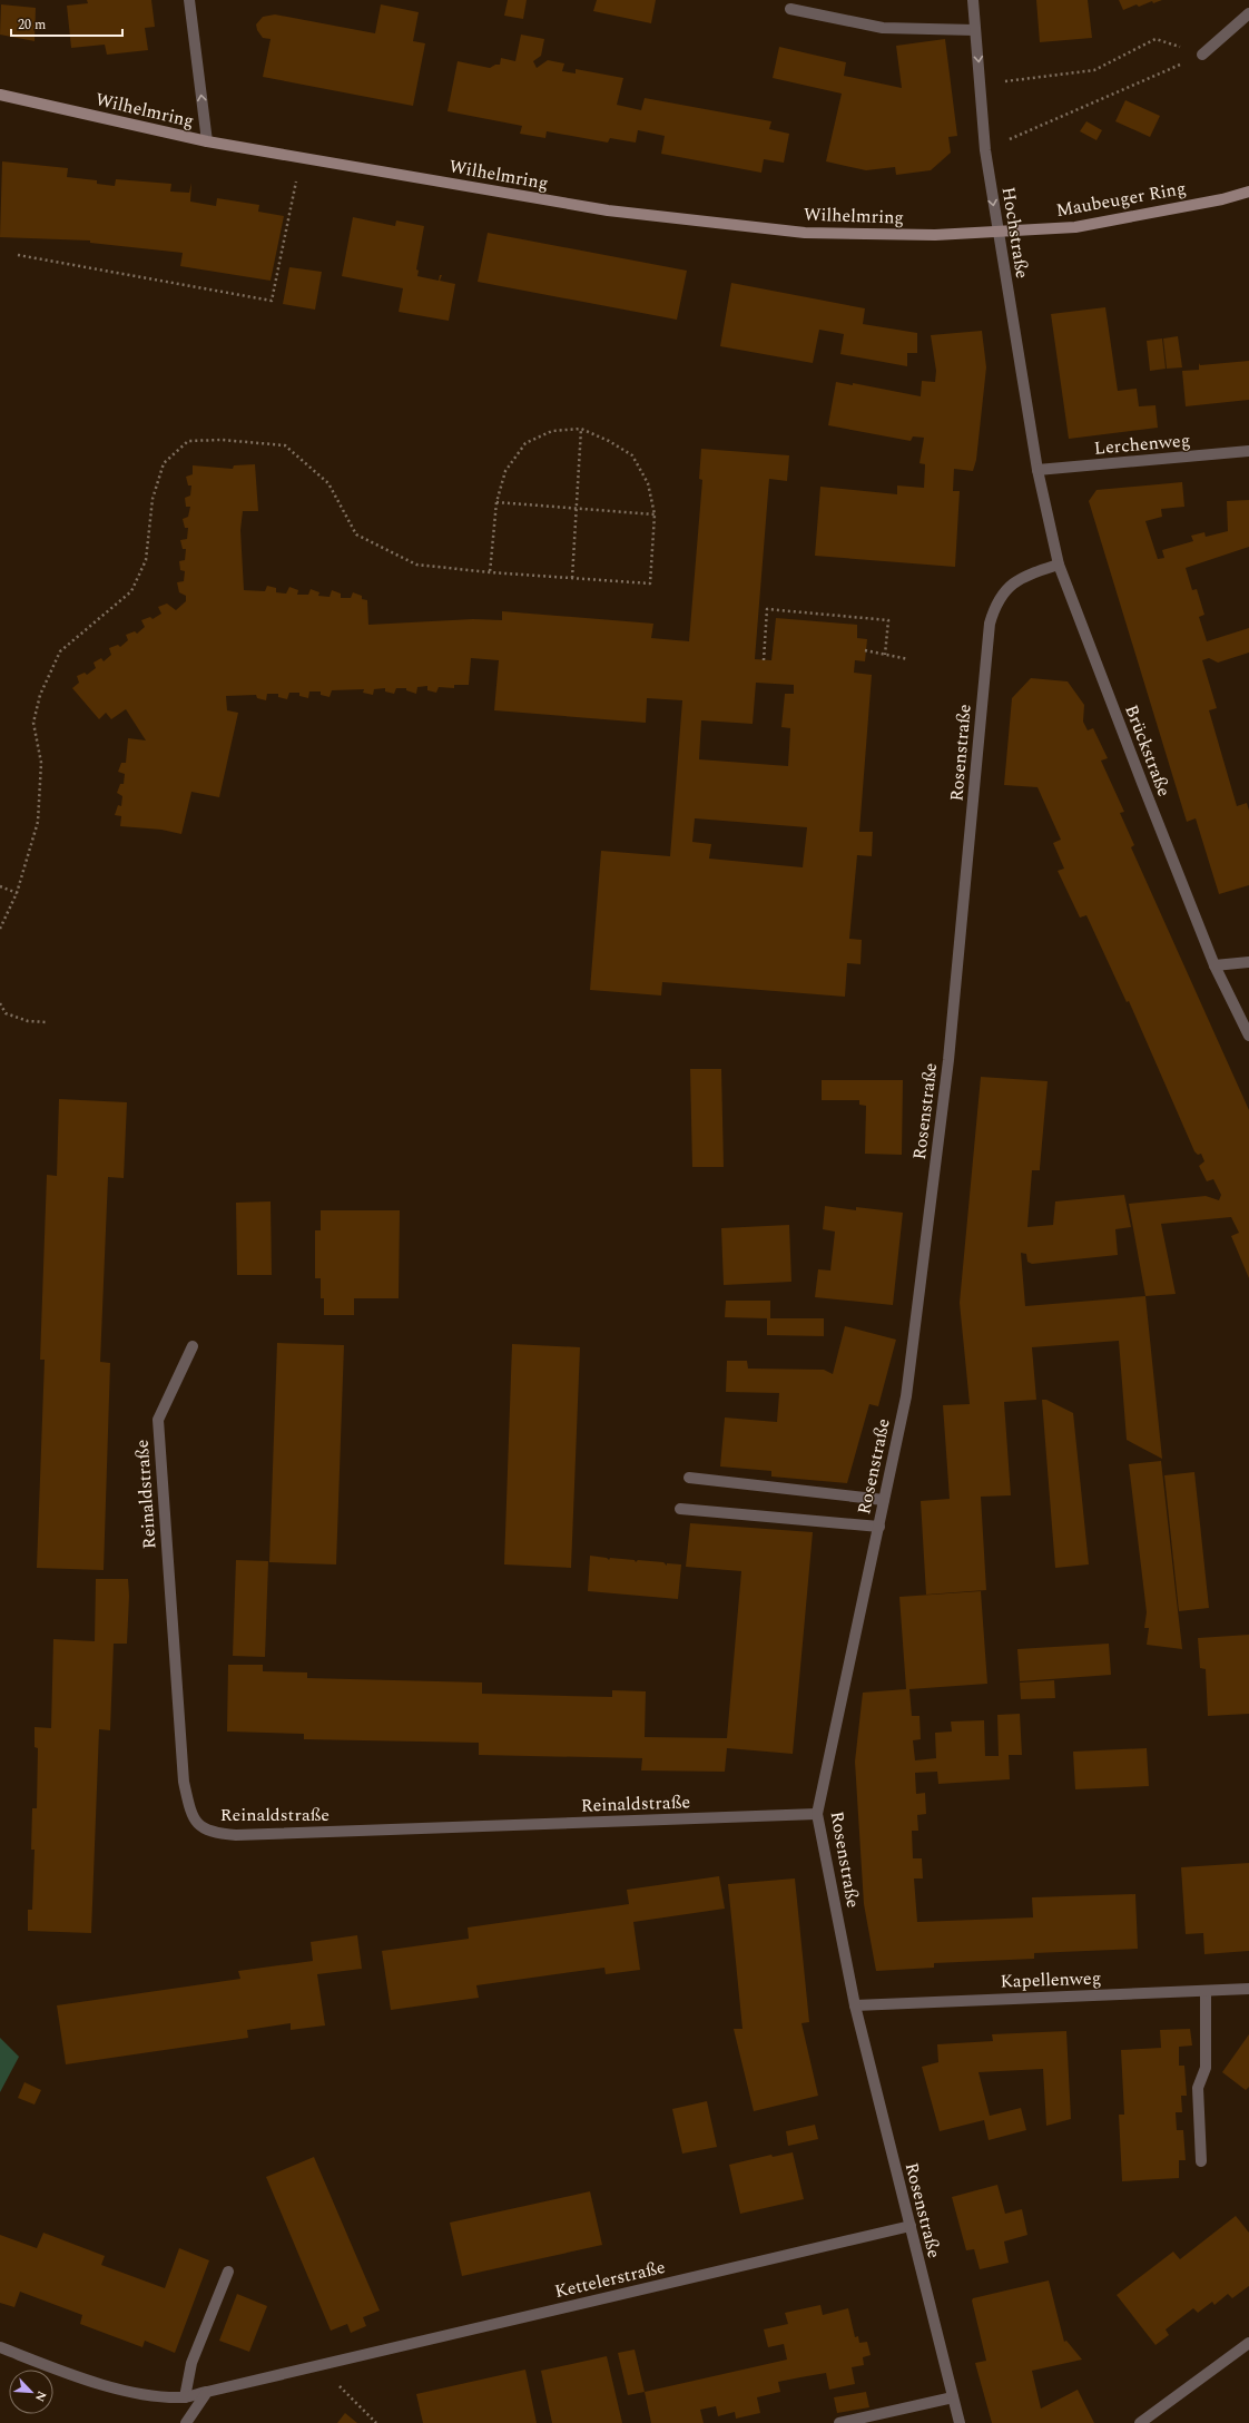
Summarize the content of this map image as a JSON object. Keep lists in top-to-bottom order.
{
  "streets": {
    "main road": ["Wilhelmring", "Maubeuger Ring"],
    "street": [
      "Hochstraße",
      "Lerchenweg",
      "Brückstraße",
      "Rosenstraße",
      "Reinaldstraße",
      "Kapellenweg",
      "Kettelerstraße"
    ]
  },
  "crossings": [
    ["Wilhelmring", "Maubeuger Ring"],
    ["Wilhelmring", "Hochstraße"],
    ["Maubeuger Ring", "Hochstraße"],
    ["Hochstraße", "Lerchenweg"],
    ["Hochstraße", "Brückstraße"],
    ["Lerchenweg", "Brückstraße"],
    ["Brückstraße", "Rosenstraße"],
    ["Rosenstraße", "Reinaldstraße"],
    ["Rosenstraße", "Kapellenweg"],
    ["Rosenstraße", "Kettelerstraße"]
  ],
  "scale_bar": "20 m",
  "north": "bottom right"
}
